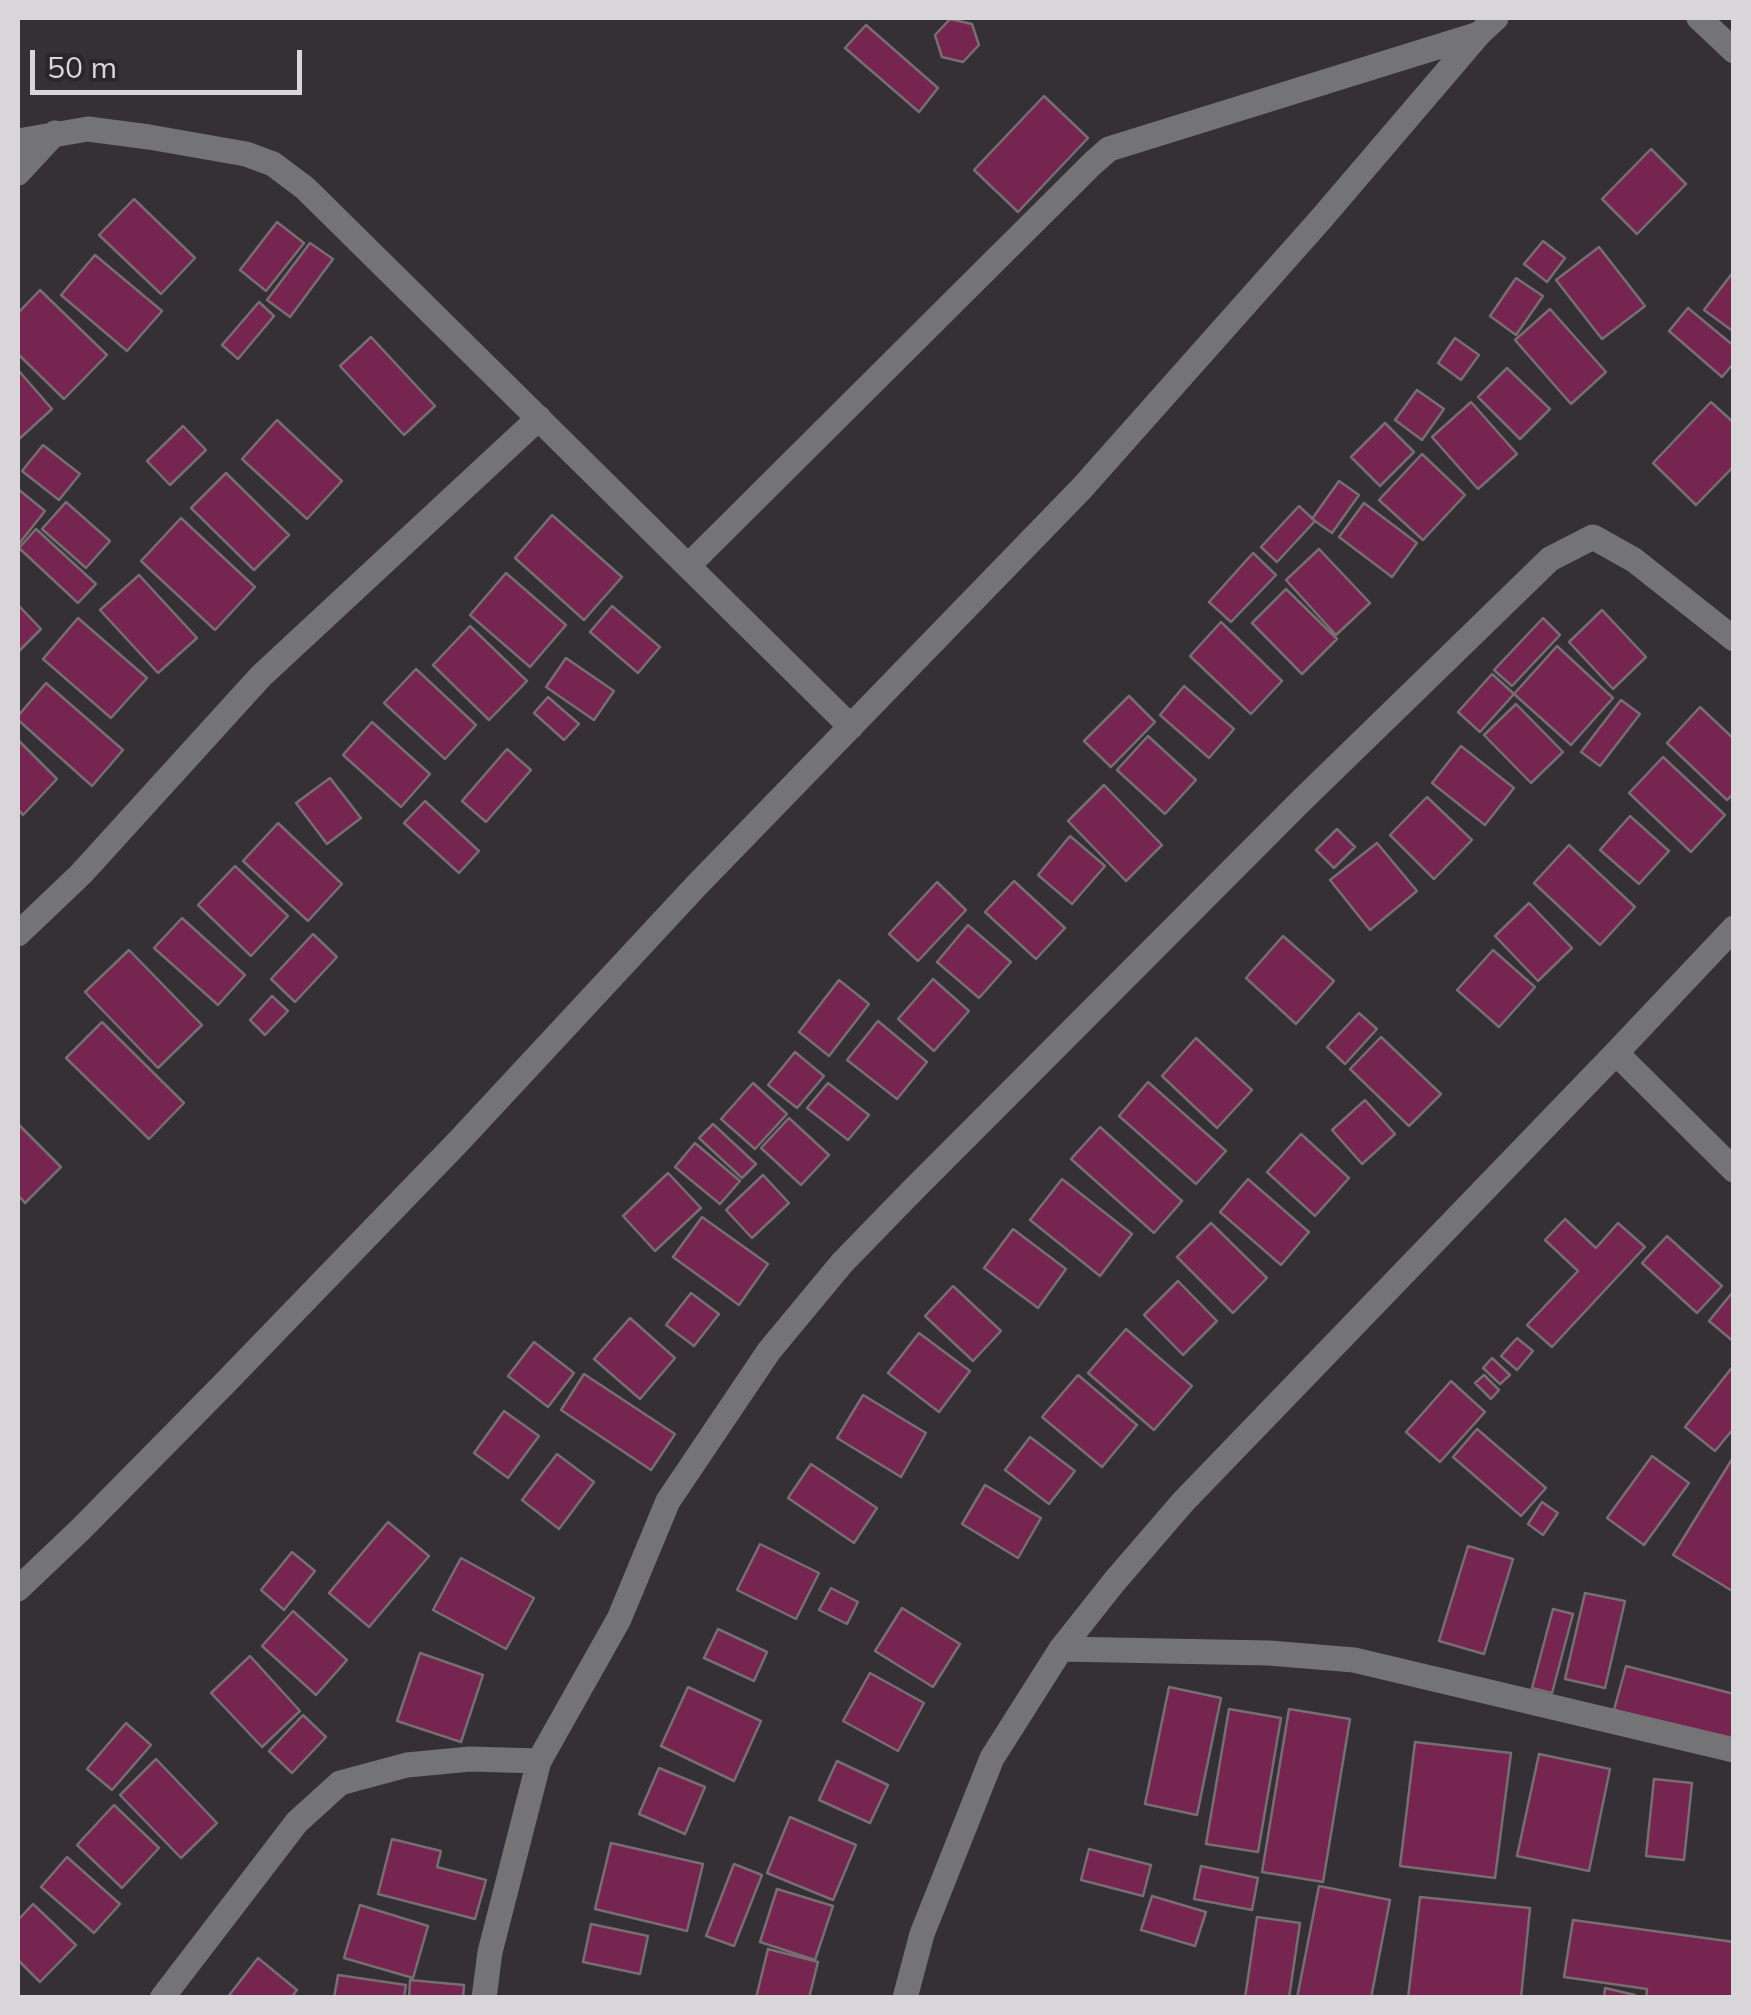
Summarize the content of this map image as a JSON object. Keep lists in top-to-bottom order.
{
  "scale_bar": "50 m"
}
